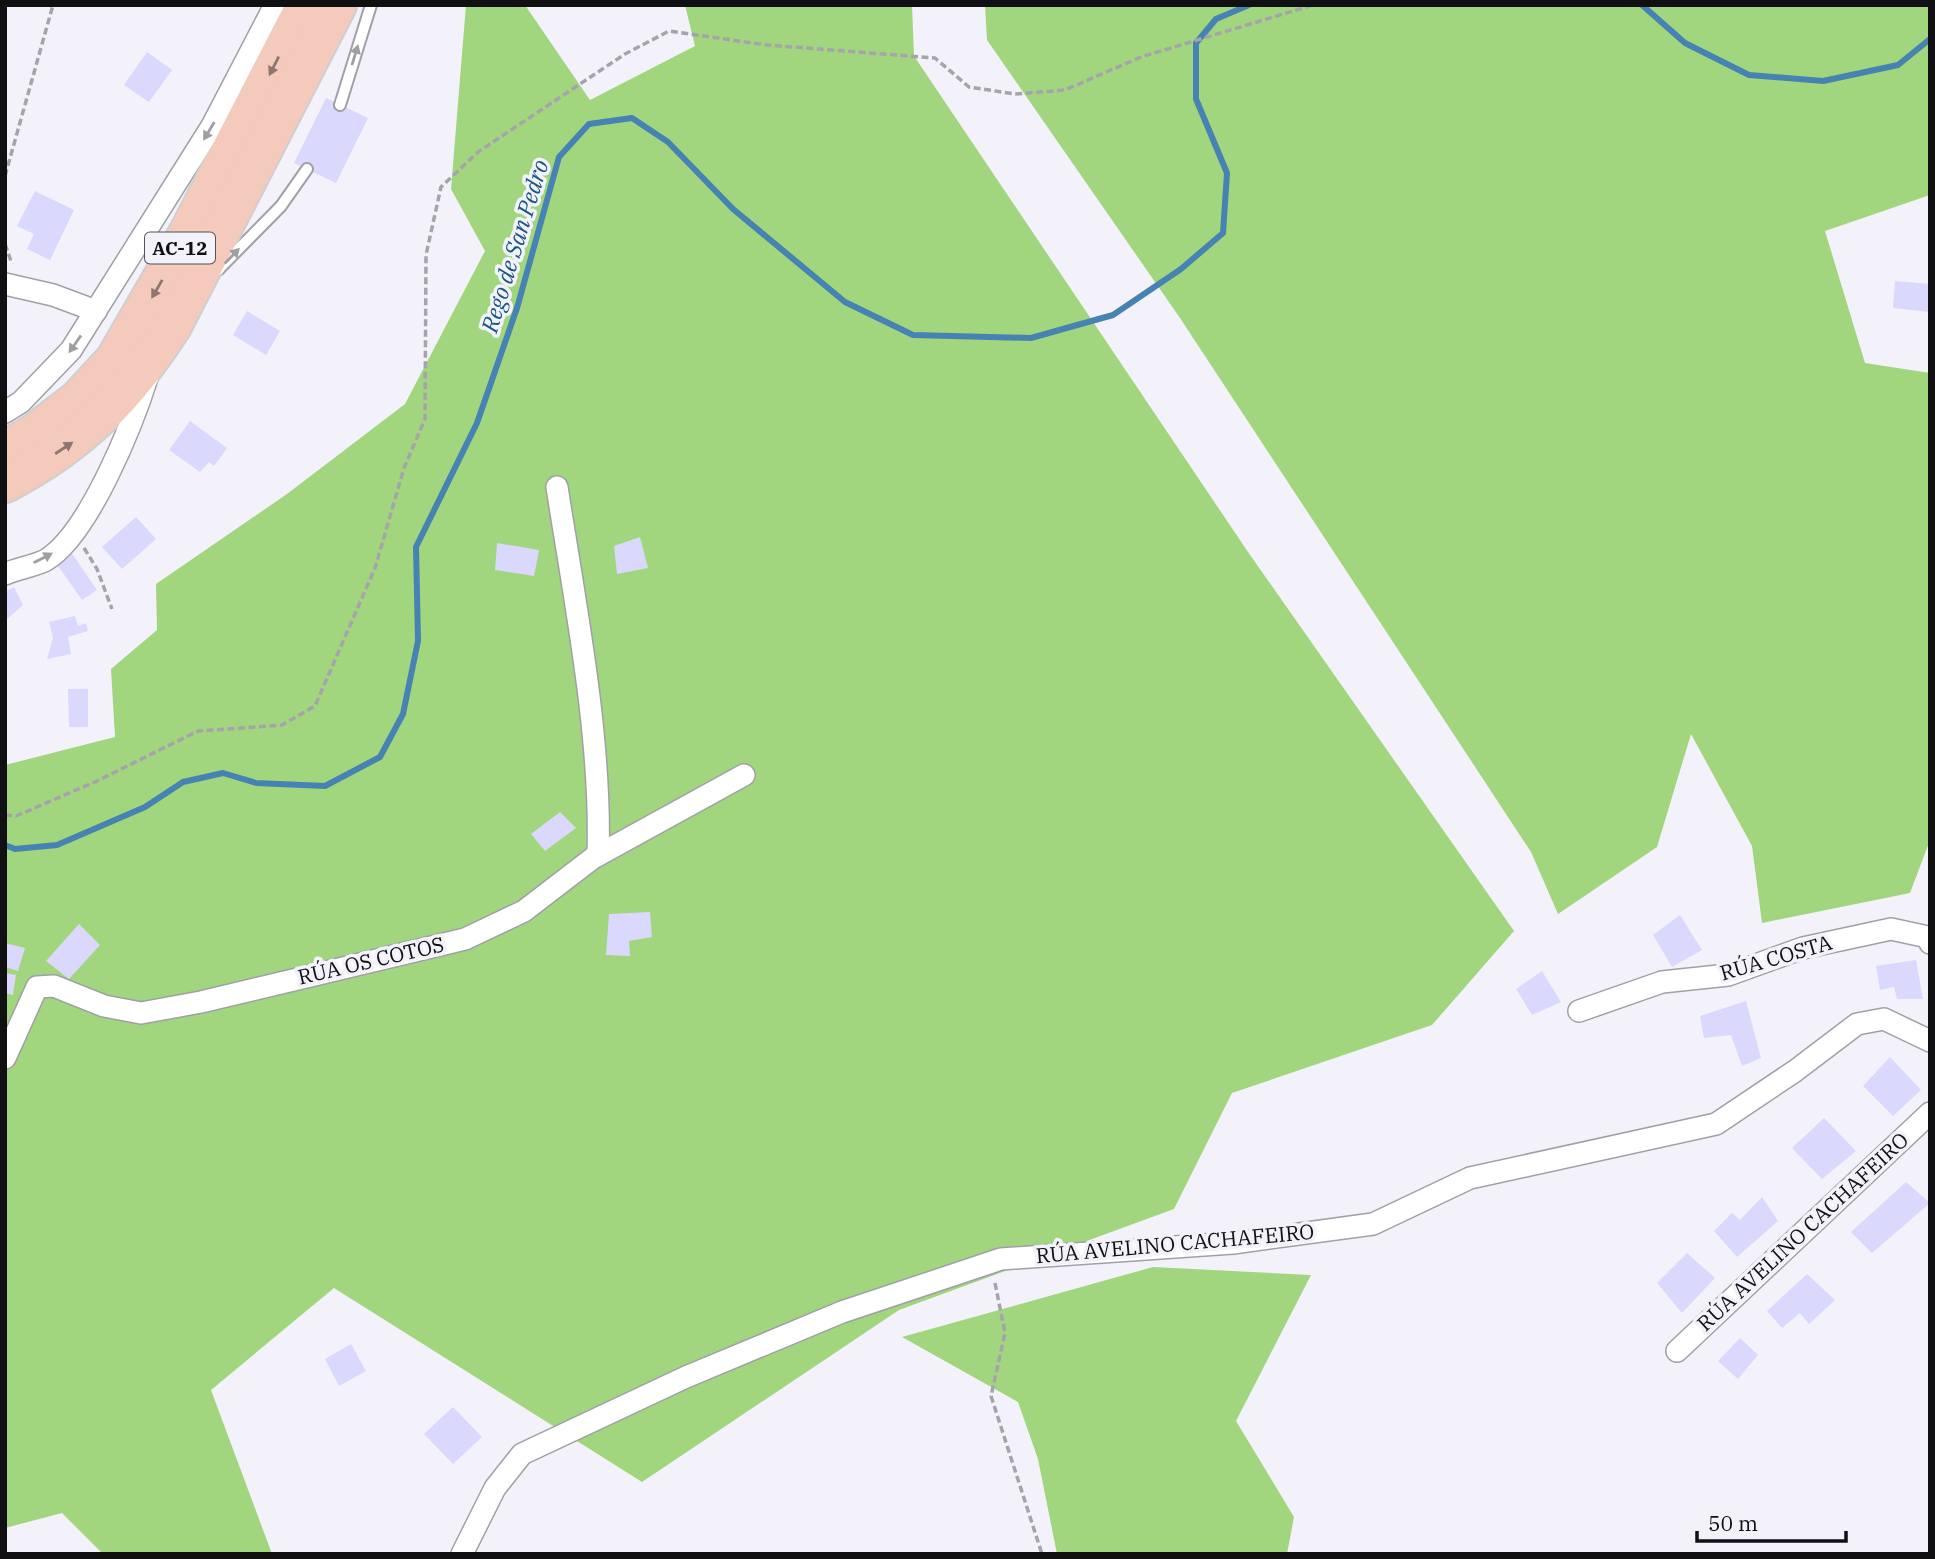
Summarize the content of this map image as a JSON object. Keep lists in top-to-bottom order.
{
  "streets": {
    "highway": ["AC-12"],
    "street": ["RÚA COSTA", "RÚA OS COTOS", "RÚA AVELINO CACHAFEIRO"]
  },
  "water": ["Rego de San Pedro"],
  "scale_bar": "50 m"
}
